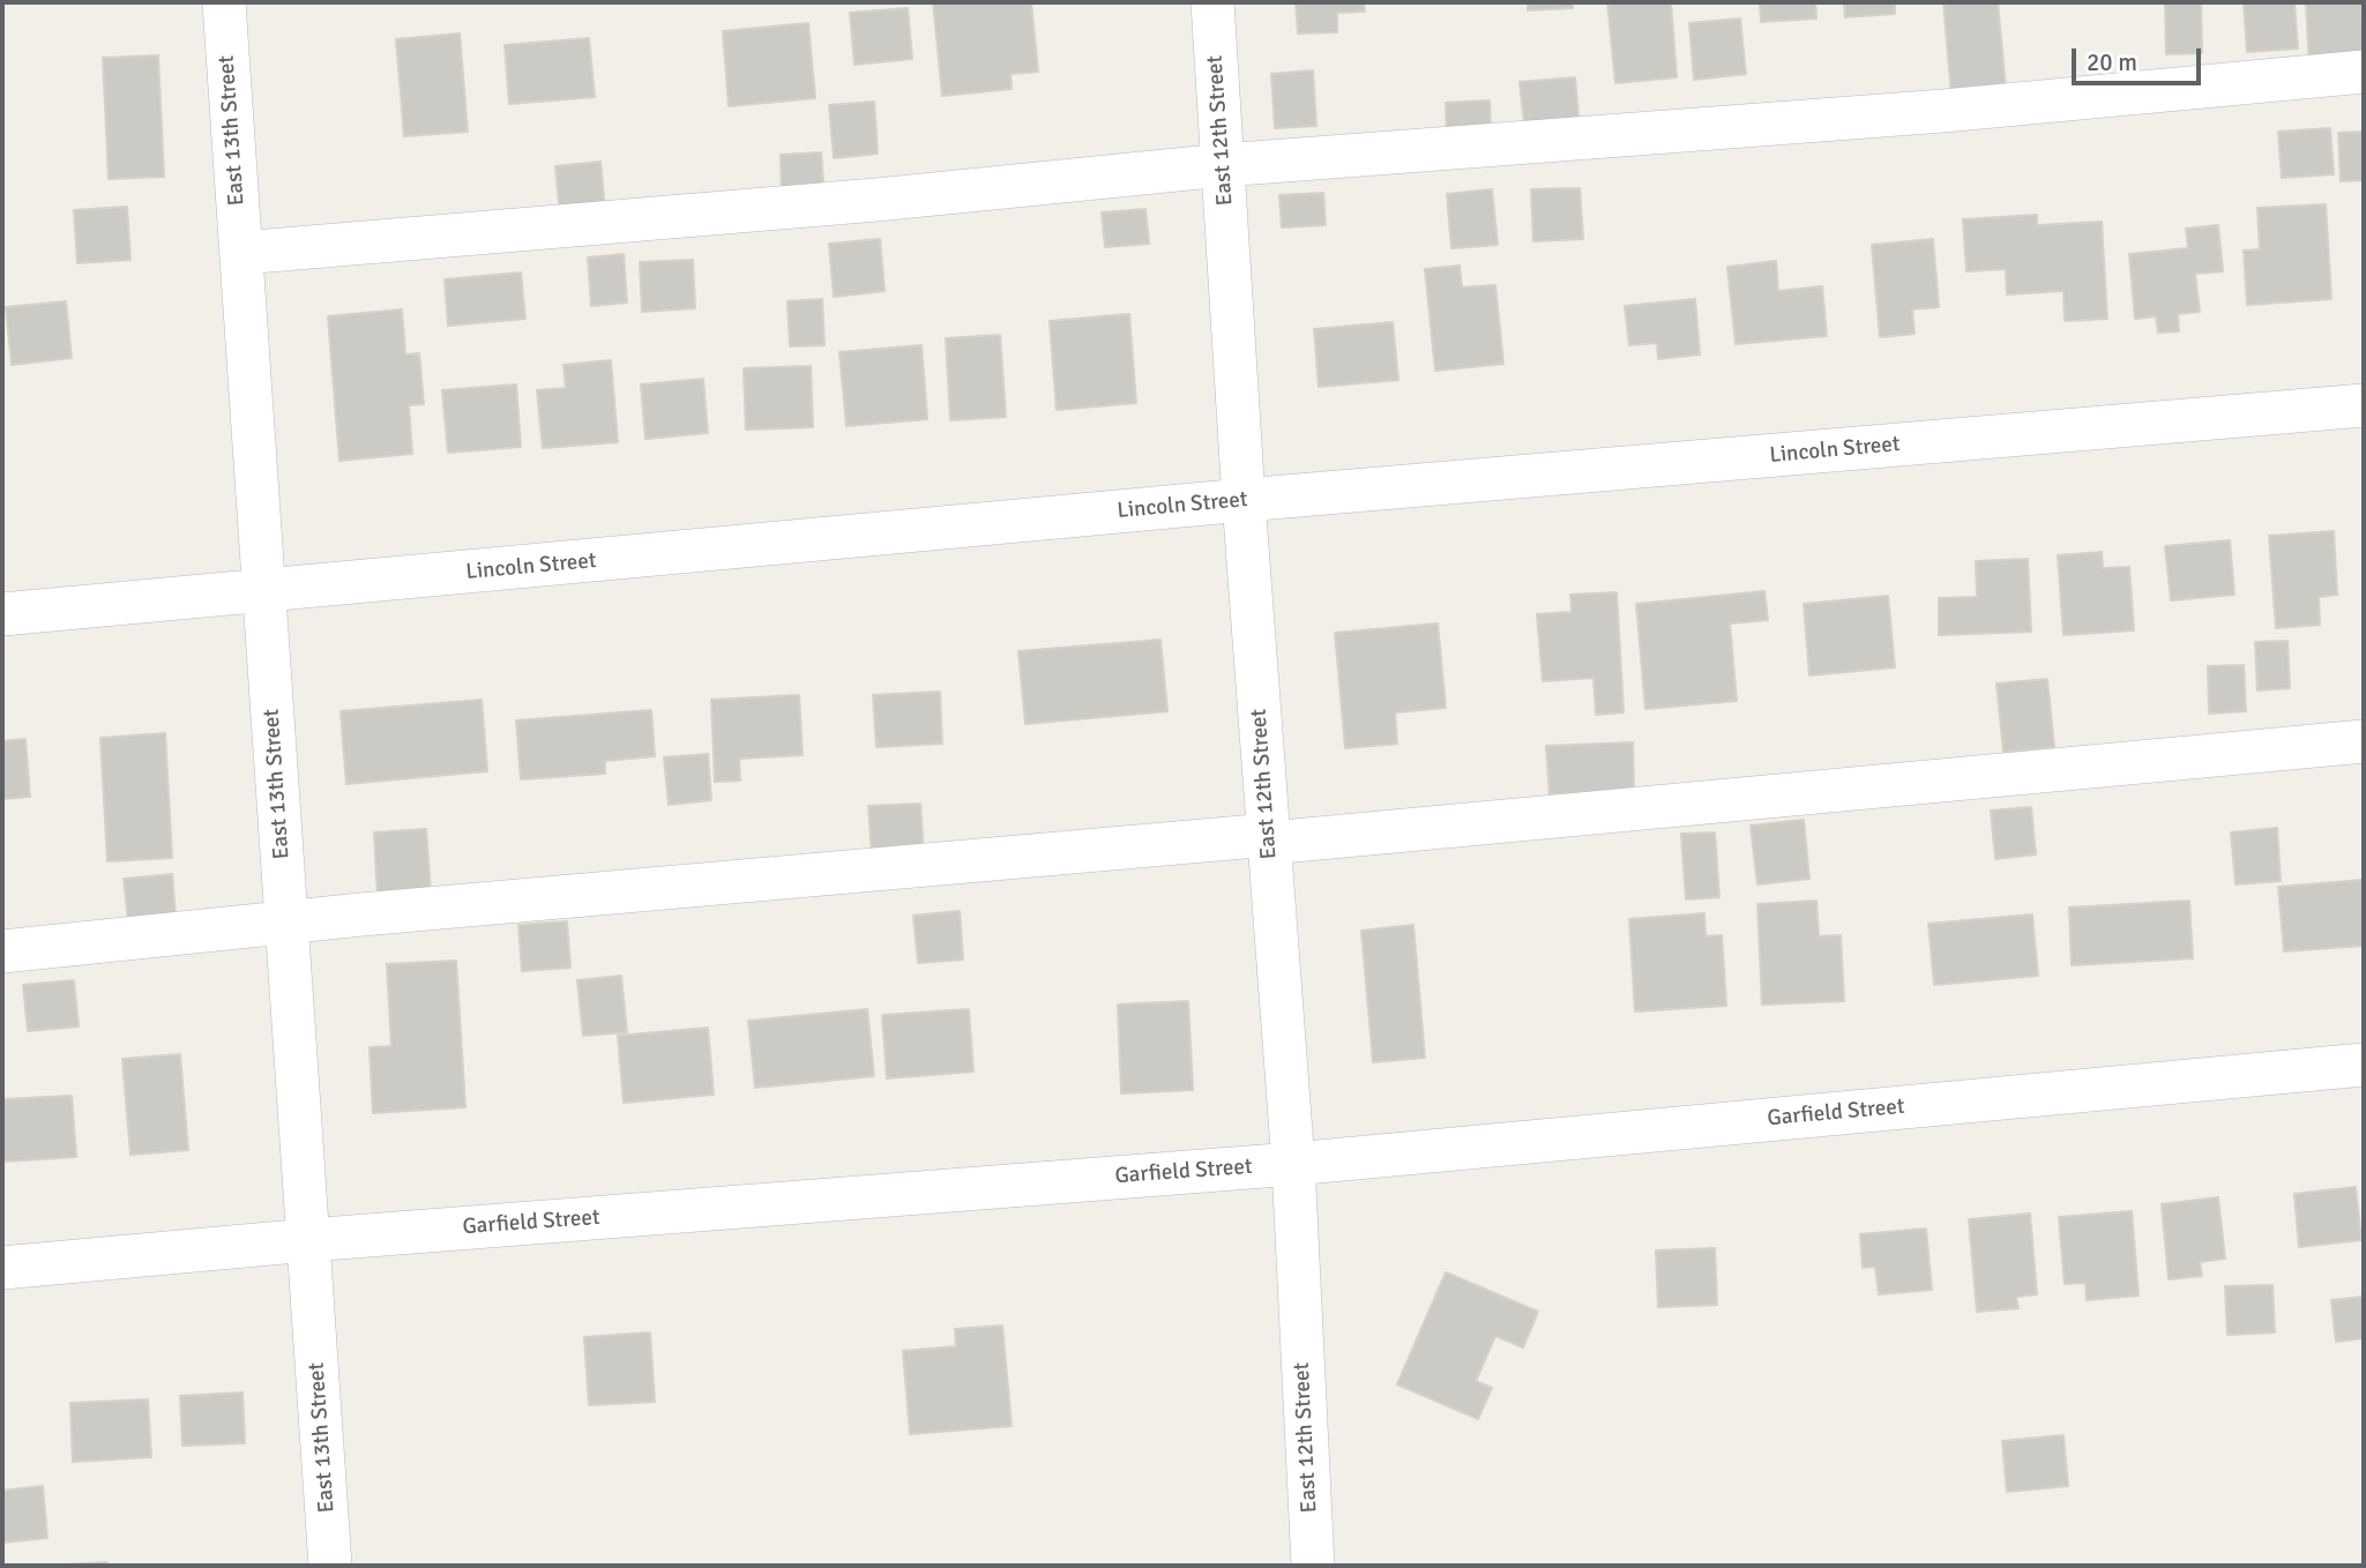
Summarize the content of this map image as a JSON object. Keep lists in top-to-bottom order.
{
  "streets": {
    "street": [
      "East 13th Street",
      "East 12th Street",
      "Lincoln Street",
      "Garfield Street"
    ]
  },
  "crossings": [
    ["East 13th Street", "Lincoln Street"],
    ["East 13th Street", "Garfield Street"],
    ["East 12th Street", "Lincoln Street"],
    ["East 12th Street", "Garfield Street"]
  ],
  "scale_bar": "20 m"
}
